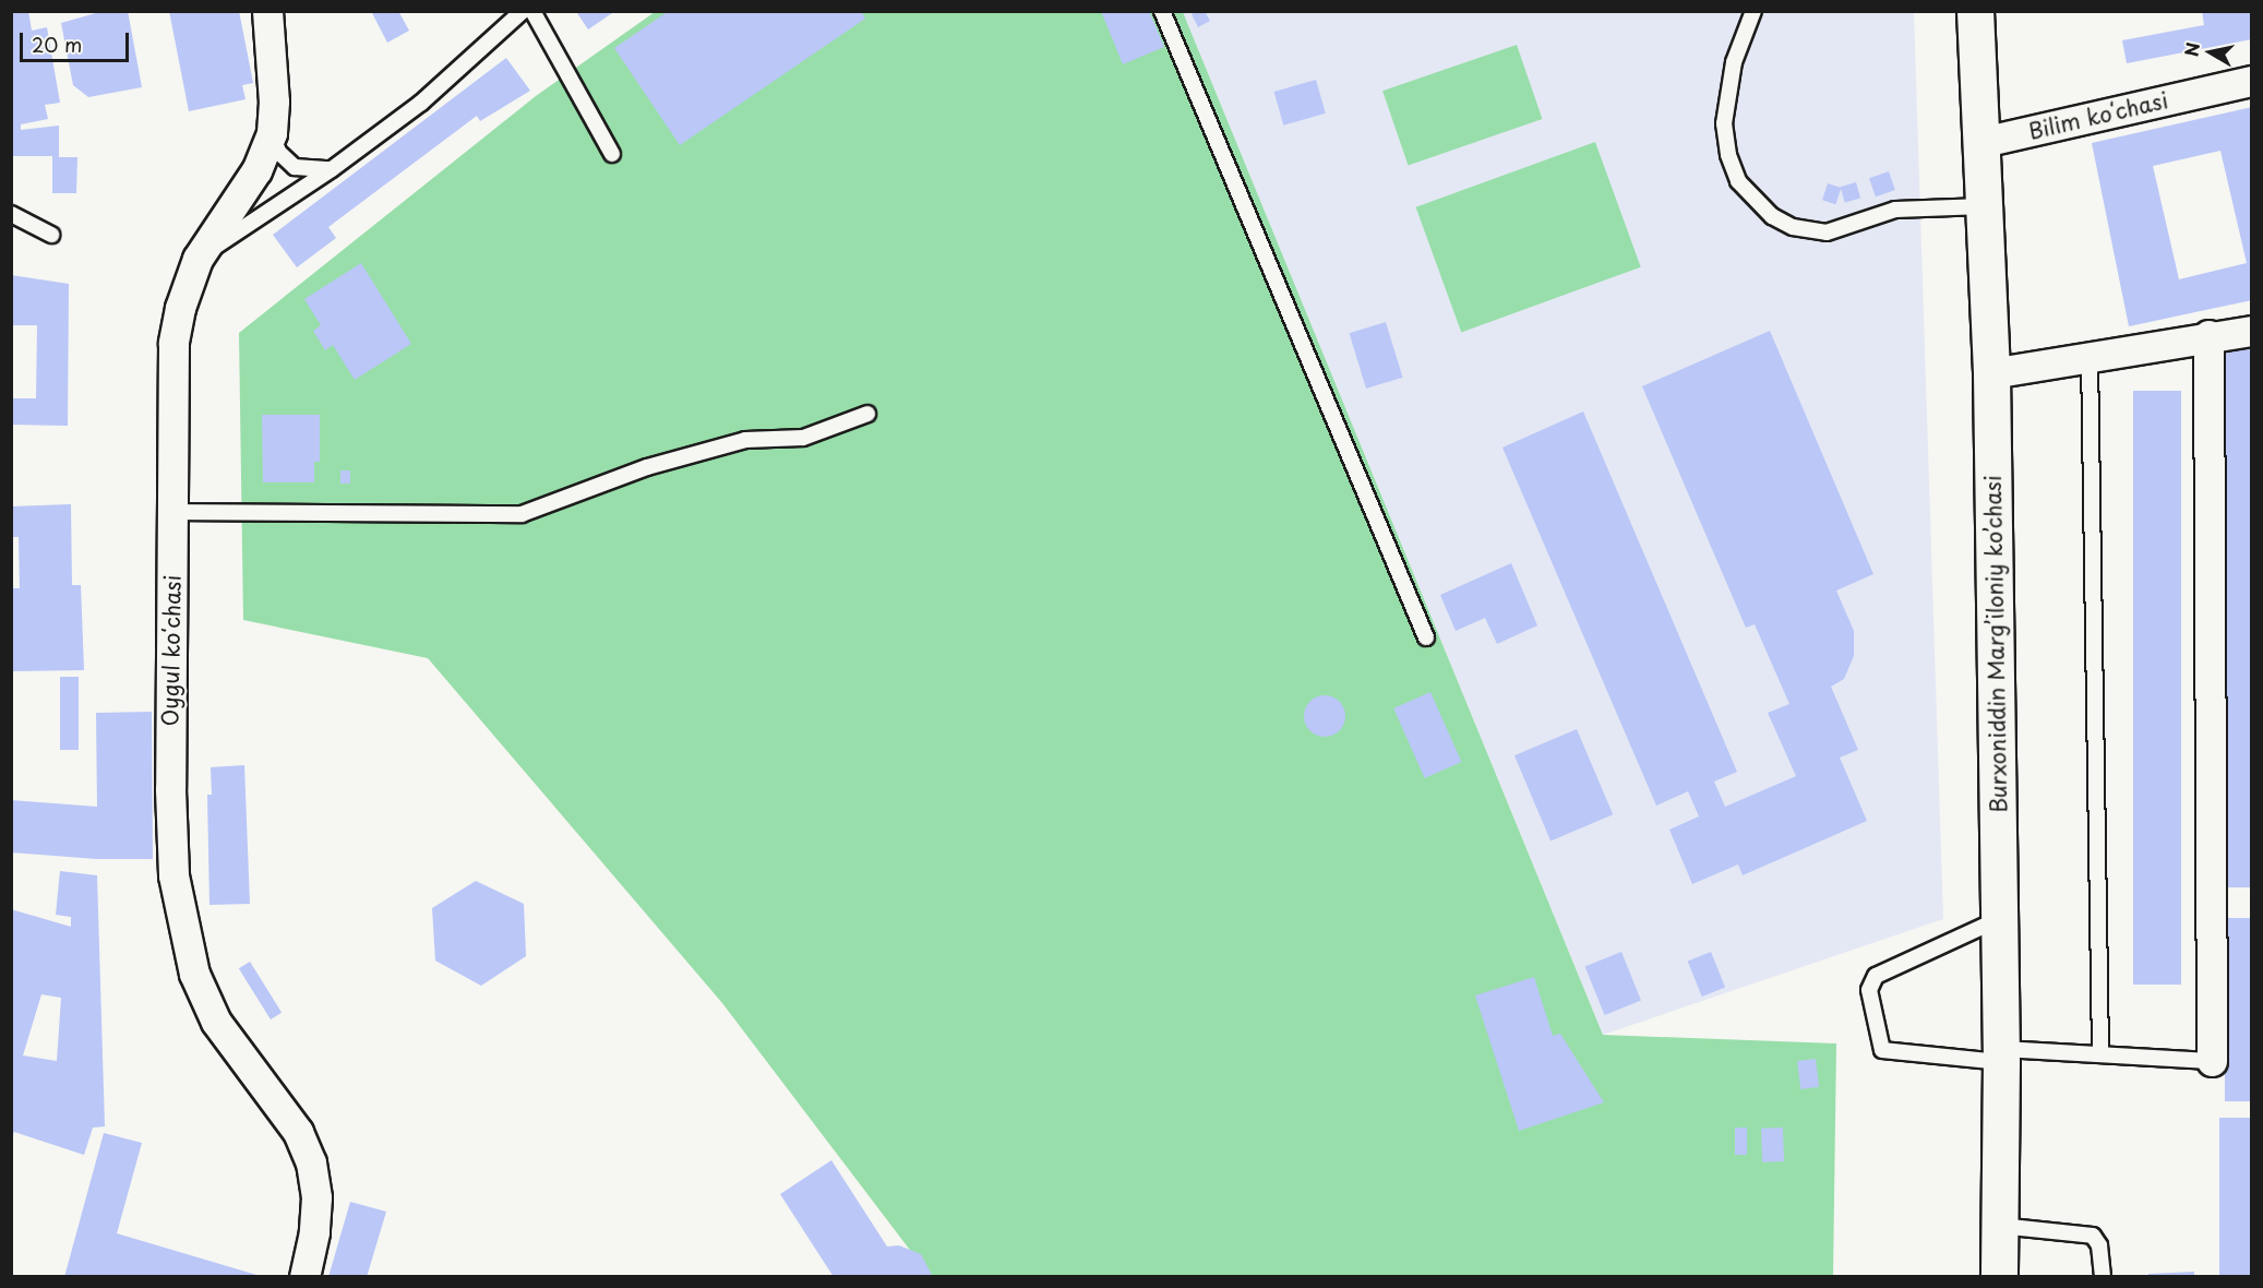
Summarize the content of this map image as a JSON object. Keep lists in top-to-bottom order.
{
  "streets": {
    "main road": ["Burxoniddin Marg’iloniy ko’chasi"],
    "street": ["Bilim koʻchasi", "Oygul koʻchasi"]
  },
  "crossings": [
    ["Bilim koʻchasi", "Burxoniddin Marg’iloniy ko’chasi"]
  ],
  "scale_bar": "20 m",
  "north": "left"
}
